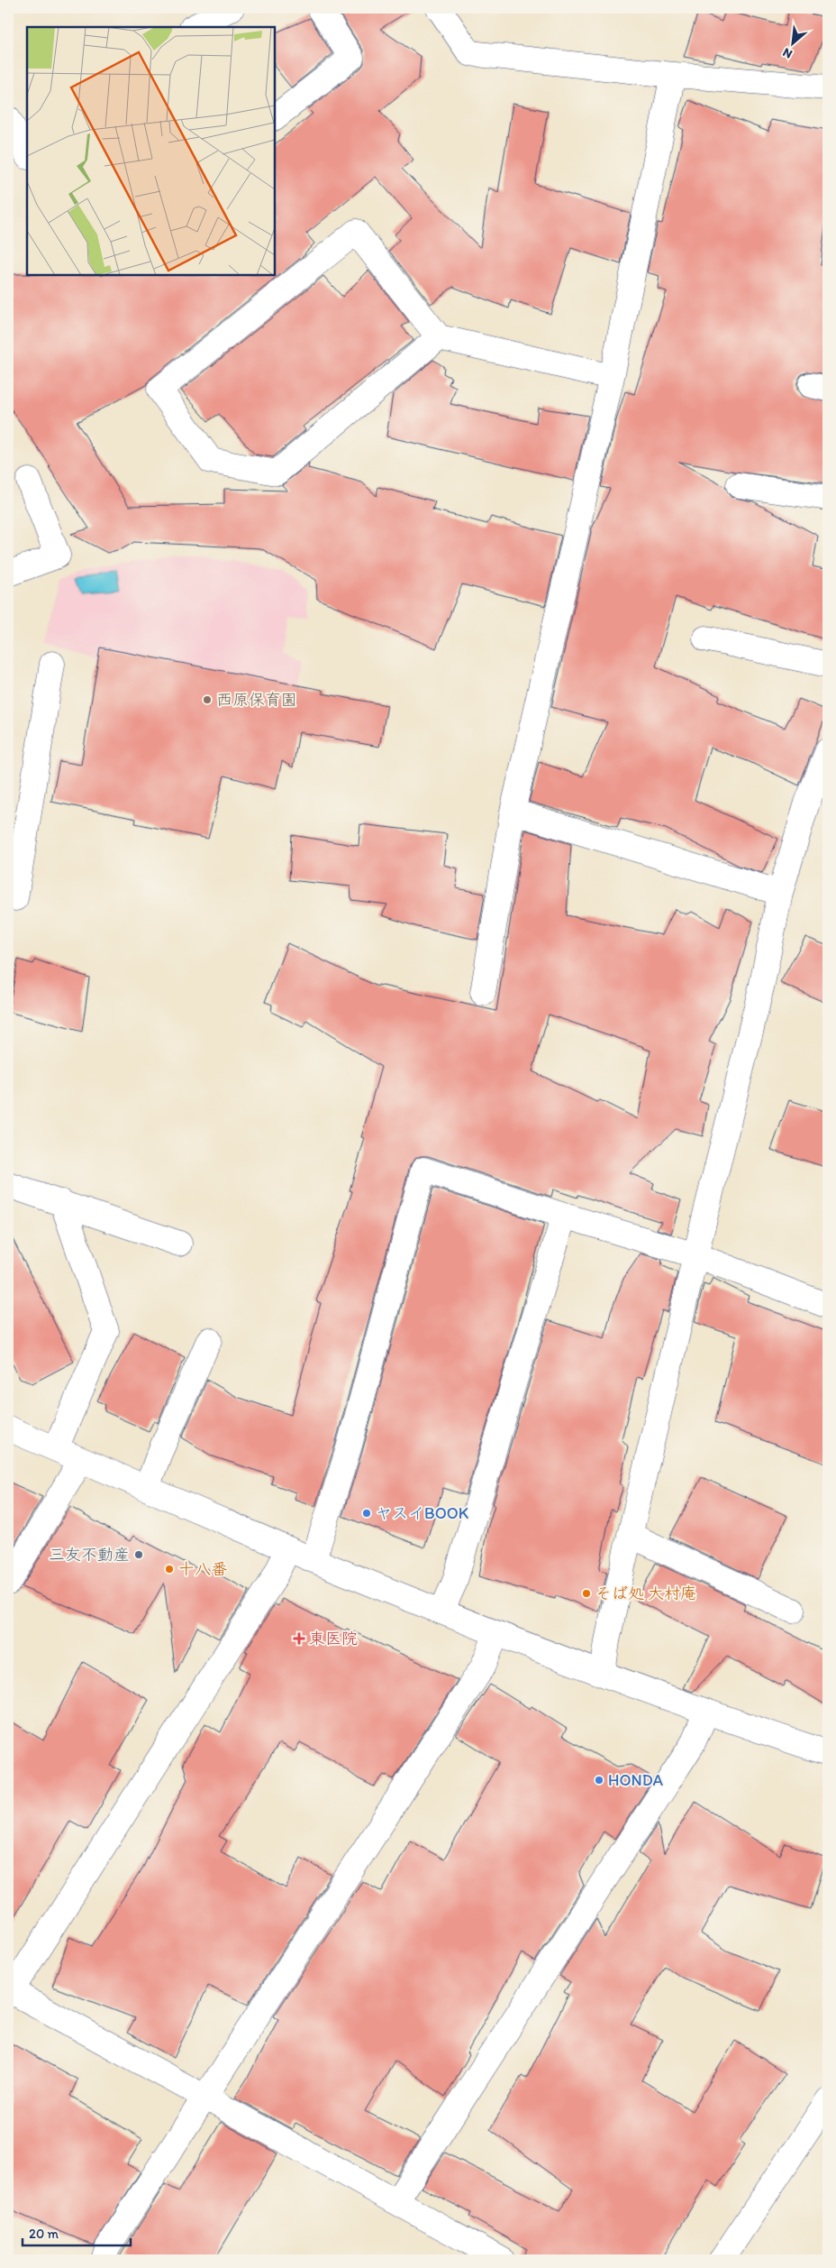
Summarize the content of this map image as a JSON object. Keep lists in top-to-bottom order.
{
  "places": {
    "other": [
      "西原保育園",
      "ヤスイBOOK",
      "三友不動産",
      "十八番",
      "そば処 大村庵",
      "HONDA"
    ],
    "health": ["東医院"]
  },
  "scale_bar": "20 m",
  "north": "bottom left"
}
